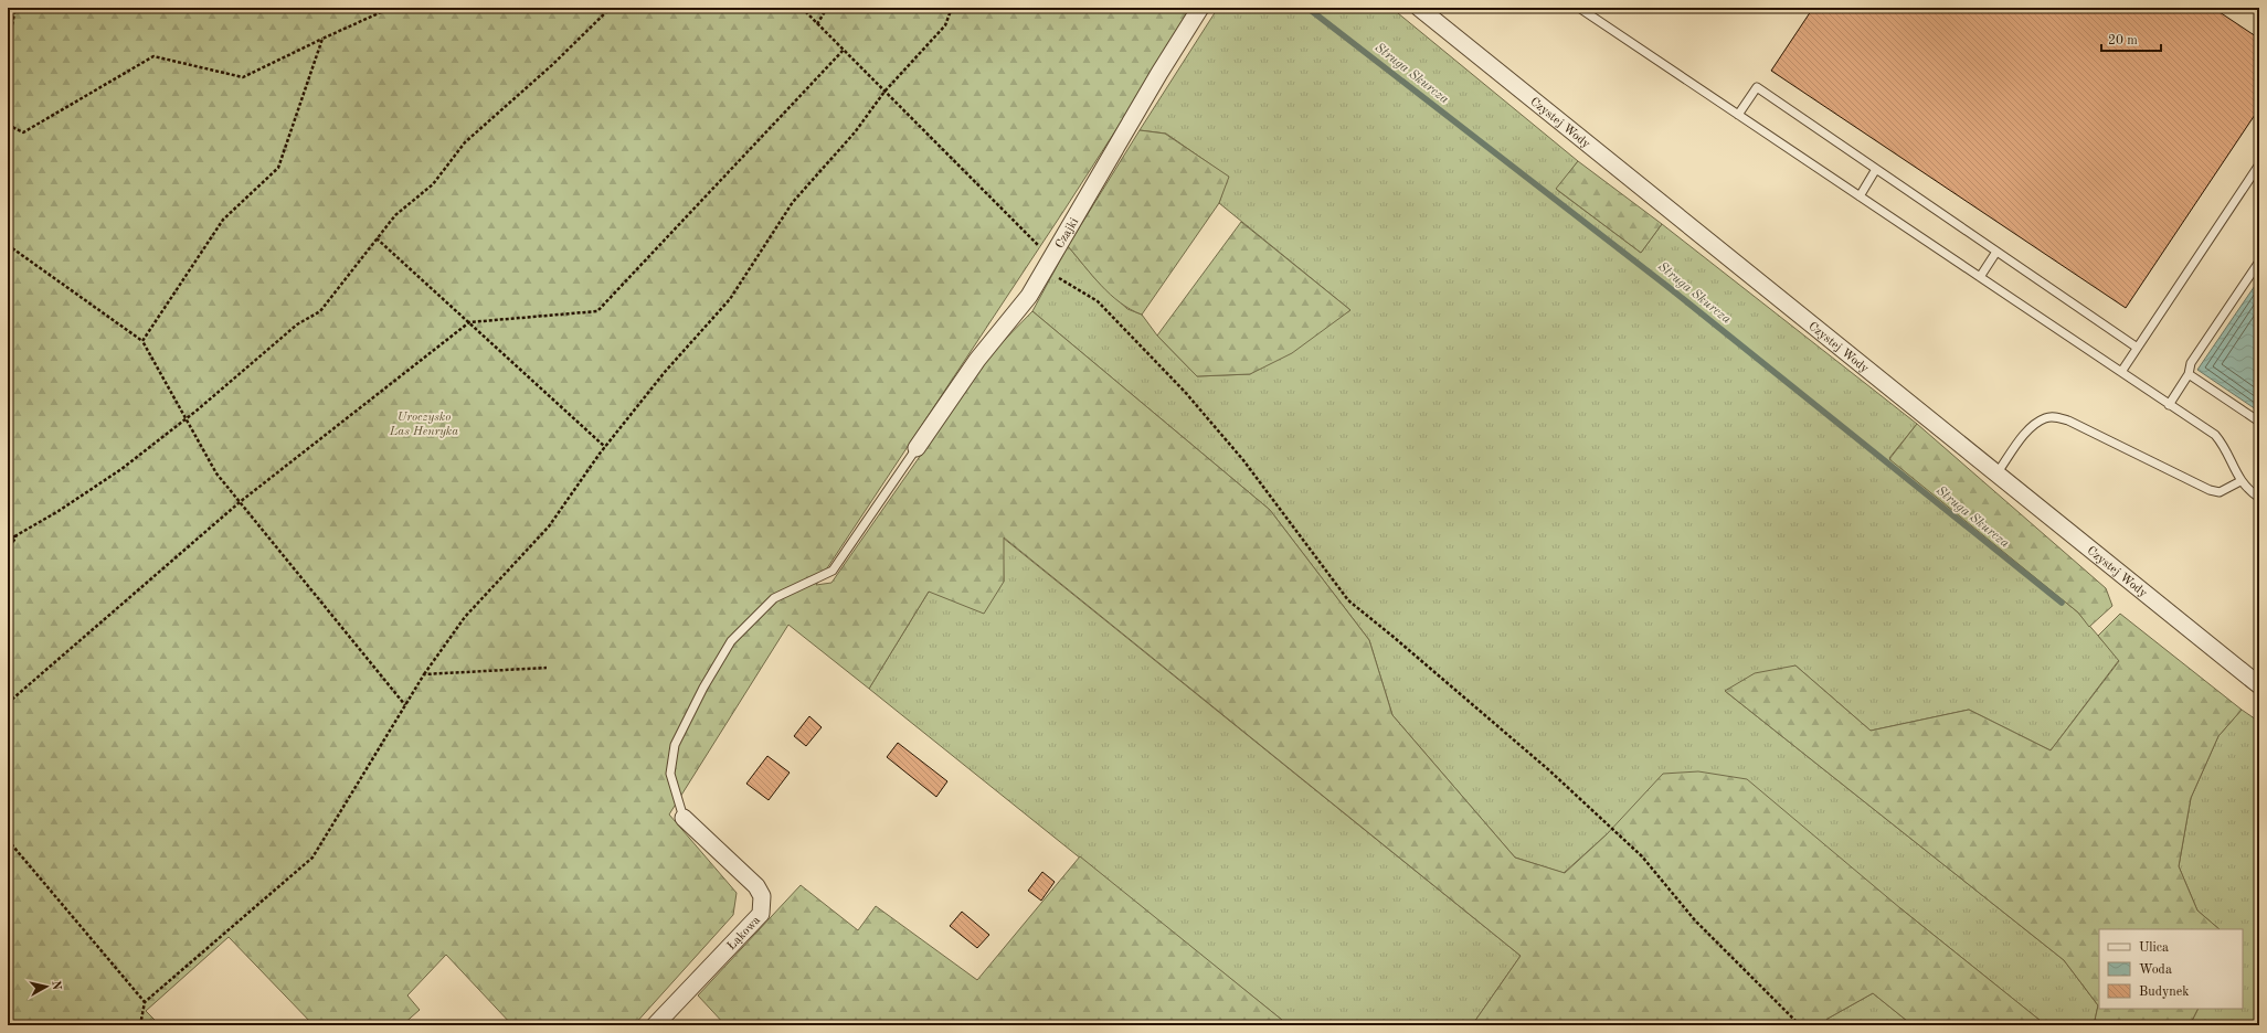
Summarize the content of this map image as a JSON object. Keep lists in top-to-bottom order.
{
  "streets": {
    "street": ["Czystej Wody", "Czajki", "Łąkowa"]
  },
  "water": ["Struga Skurcza"],
  "parks": ["Uroczysko Las Henryka"],
  "legend": ["Ulica", "Woda", "Budynek"],
  "scale_bar": "20 m",
  "north": "right"
}
